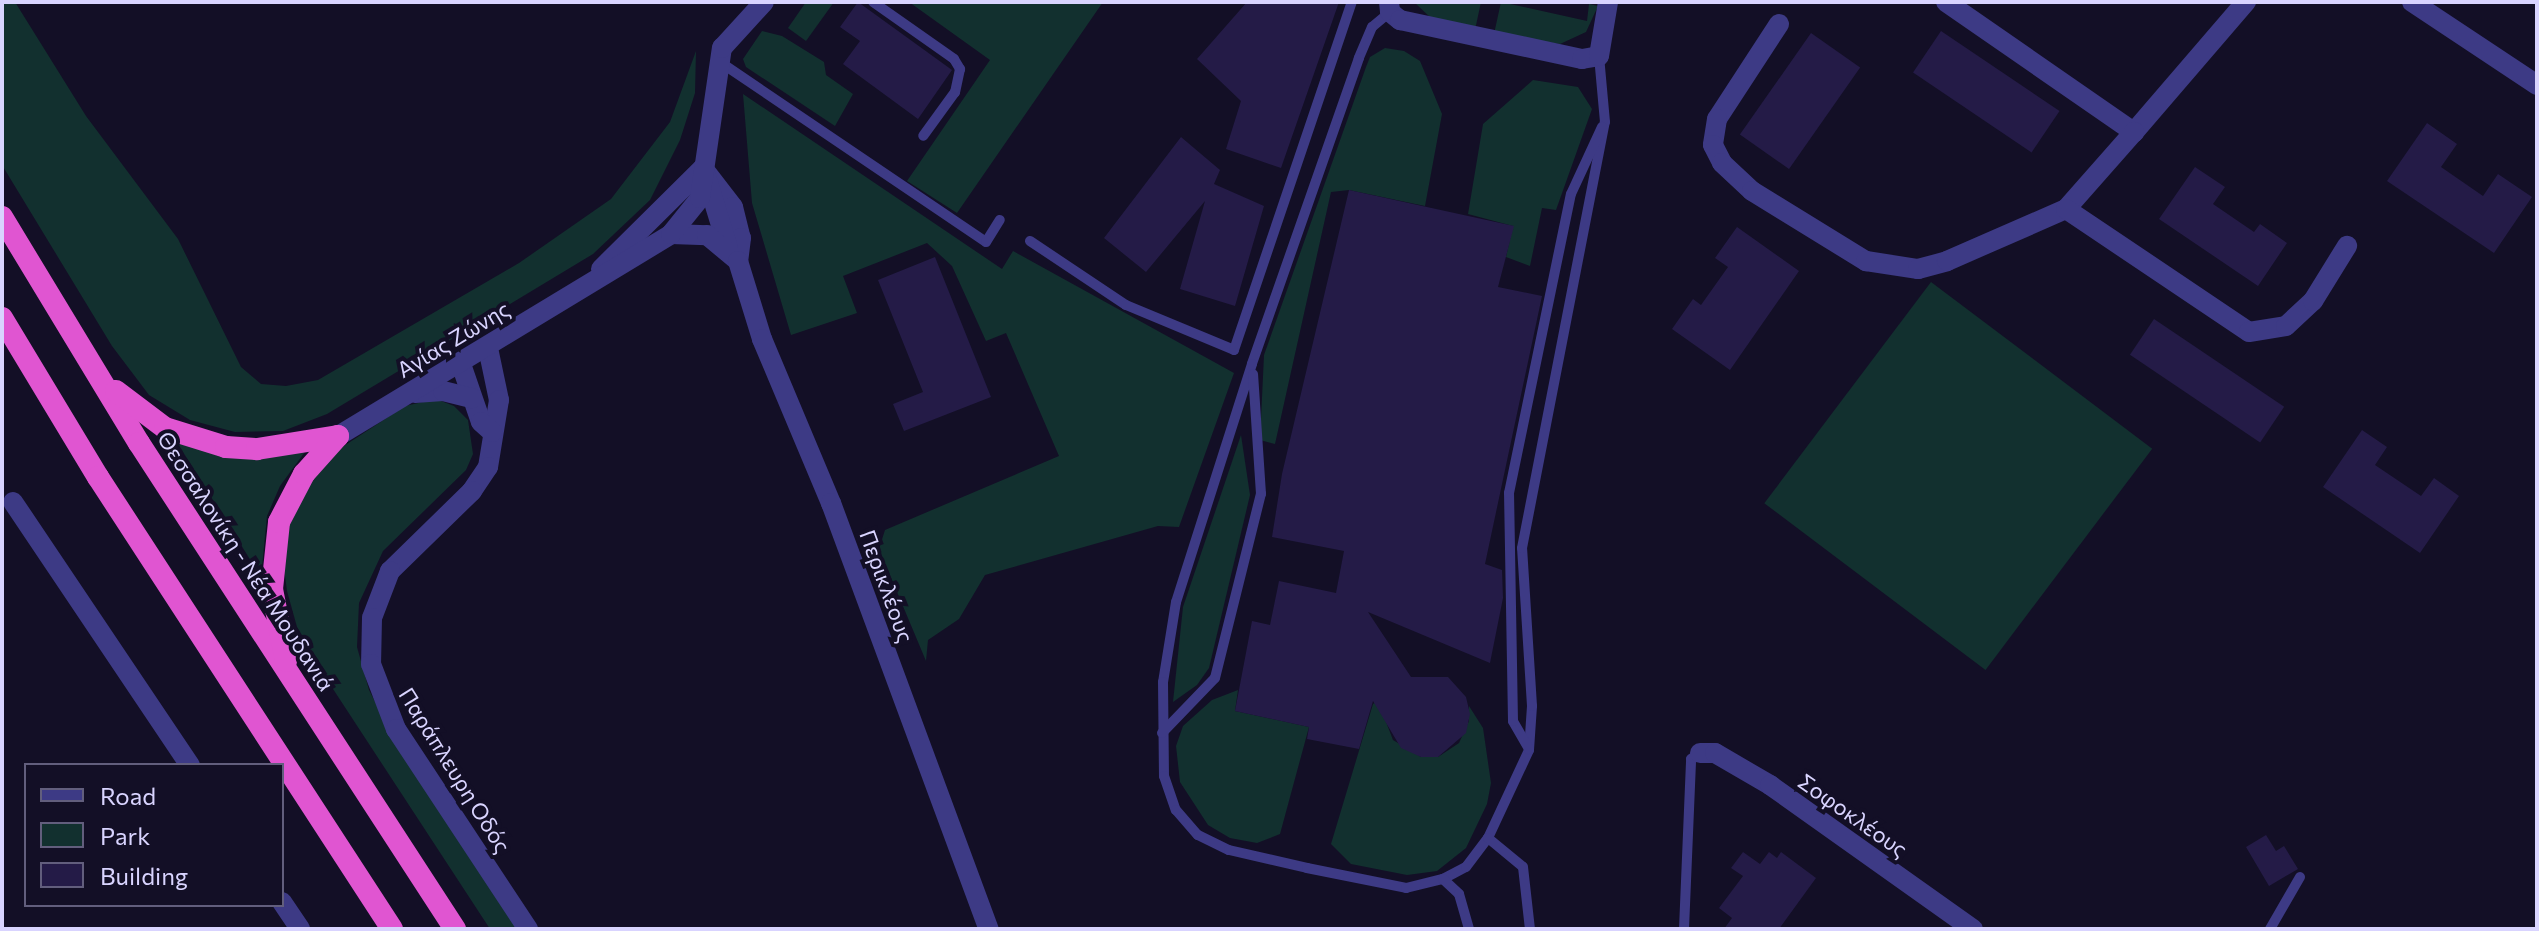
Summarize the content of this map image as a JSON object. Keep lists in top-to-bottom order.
{
  "streets": {
    "highway": ["Θεσσαλονίκη - Νέα Μουδανιά"],
    "street": [
      "Αγίας Ζώνης",
      "Περικλέους",
      "Παράπλευρη Οδός",
      "Σοφοκλέους"
    ]
  },
  "crossings": [
    ["Αγίας Ζώνης", "Παράπλευρη Οδός"]
  ],
  "legend": ["Road", "Park", "Building"]
}
